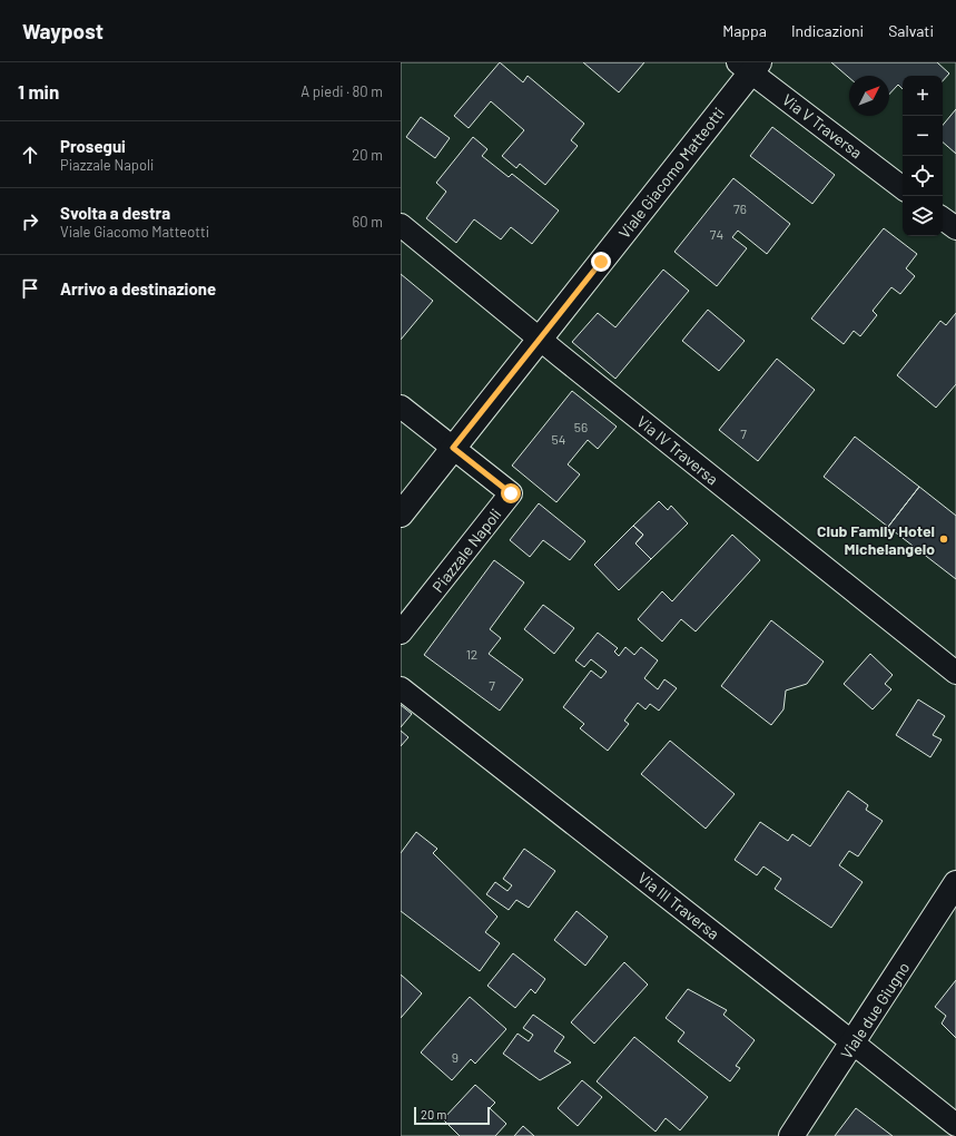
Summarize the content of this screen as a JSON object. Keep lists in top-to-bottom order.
{
  "streets": {
    "street": [
      "Via V Traversa",
      "Viale Giacomo Matteotti",
      "Via IV Traversa",
      "Piazzale Napoli",
      "Via III Traversa",
      "Viale due Giugno"
    ]
  },
  "crossings": [
    ["Via V Traversa", "Viale Giacomo Matteotti"],
    ["Viale Giacomo Matteotti", "Via IV Traversa"],
    ["Viale Giacomo Matteotti", "Piazzale Napoli"],
    ["Via III Traversa", "Viale due Giugno"]
  ],
  "places": ["Club Family Hotel Michelangelo"],
  "house_numbers": [
    "76",
    "74",
    "56",
    "7",
    "54",
    "12",
    "7",
    "9"
  ],
  "scale_bar": "20 m",
  "north": "top right",
  "page": {
    "header": "Waypost",
    "nav": ["Mappa", "Indicazioni", "Salvati"],
    "heading": ["1 min", "A piedi · 80 m"],
    "map_buttons": ["+", "−"],
    "list": [
      ["Prosegui", "Piazzale Napoli", "20 m"],
      ["Svolta a destra", "Viale Giacomo Matteotti", "60 m"],
      "Arrivo a destinazione"
    ],
    "scale": "20 m"
  }
}
